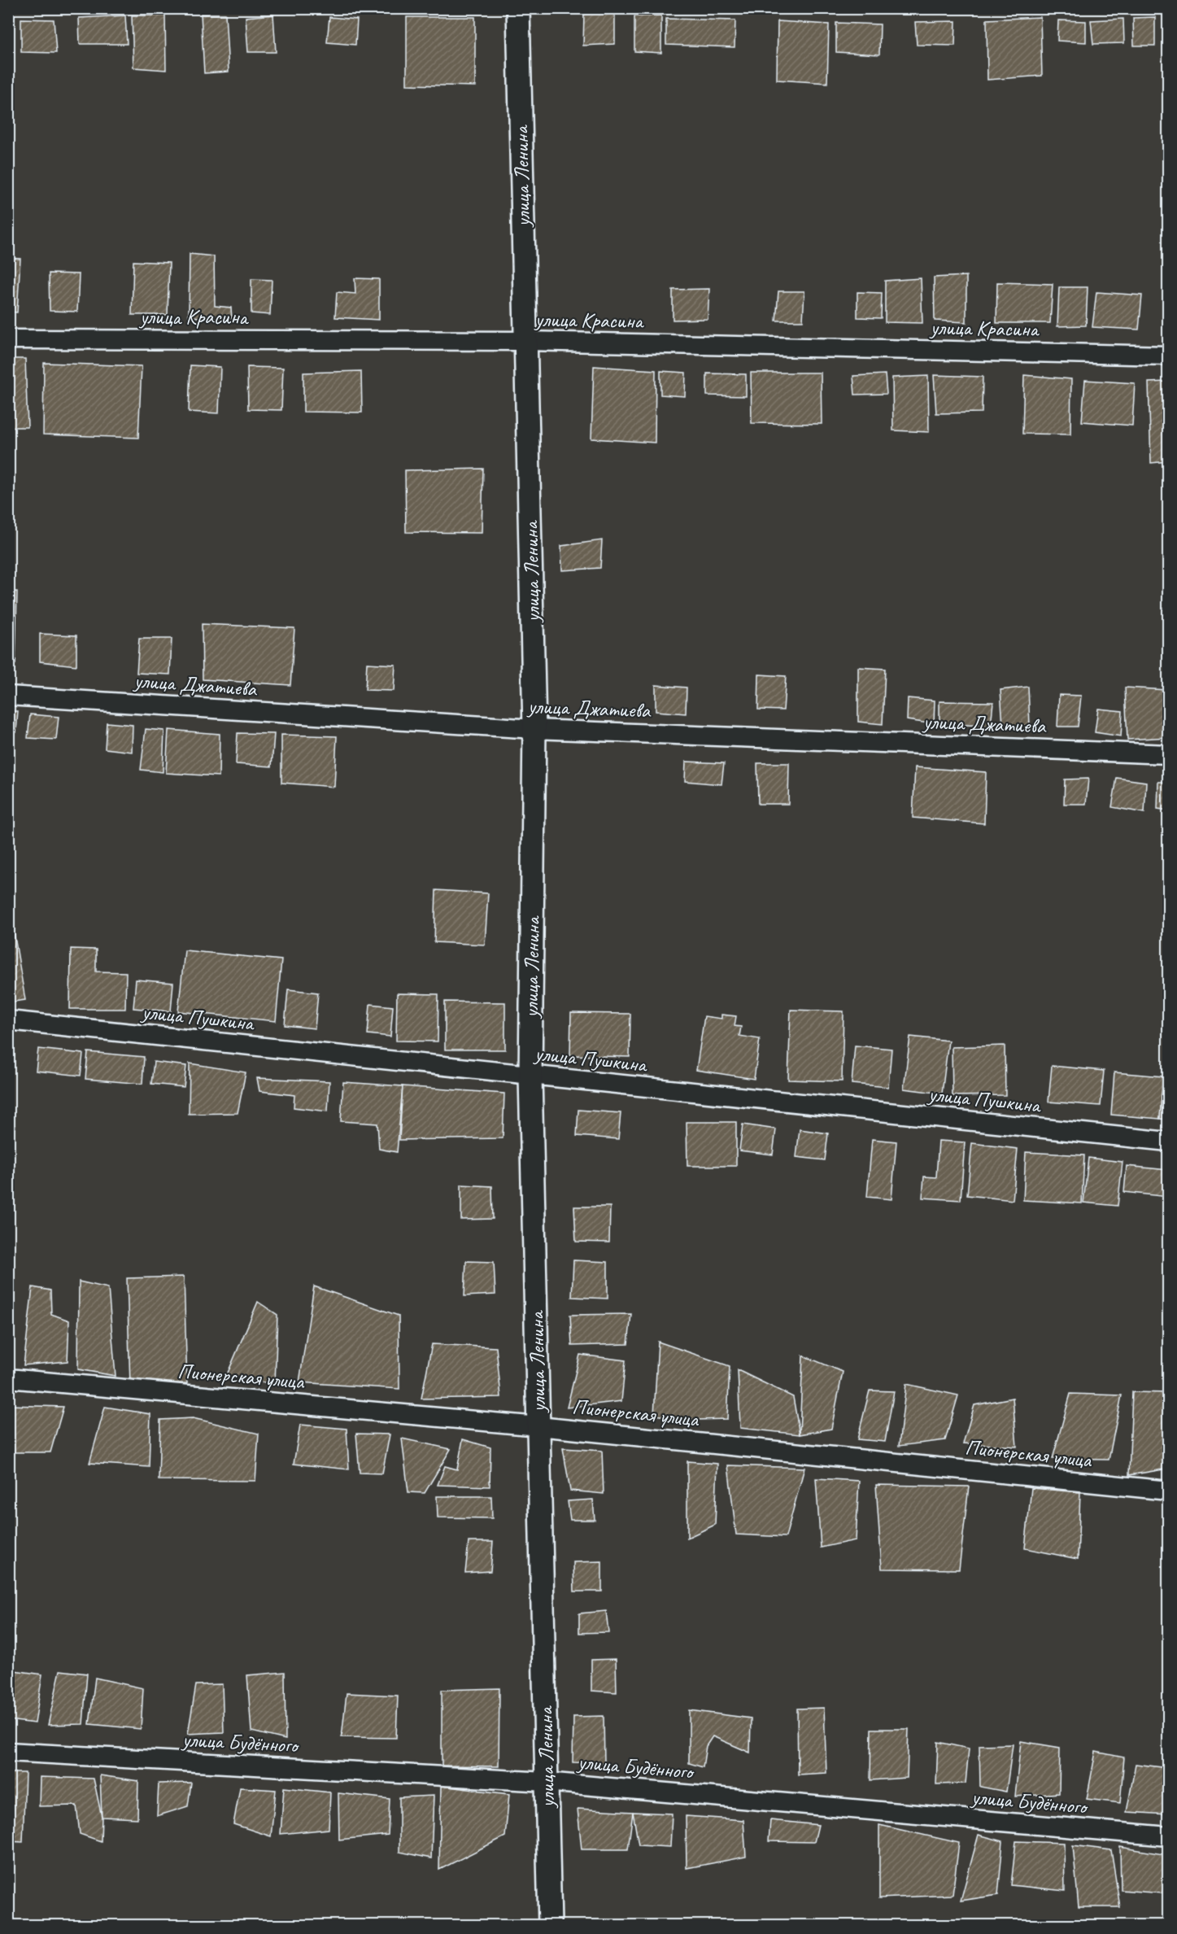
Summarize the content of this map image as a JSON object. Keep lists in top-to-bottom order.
{
  "streets": {
    "street": [
      "улица Ленина",
      "улица Красина",
      "улица Джатиева",
      "улица Пушкина",
      "Пионерская улица",
      "улица Будённого"
    ]
  },
  "crossings": [
    ["улица Ленина", "улица Красина"],
    ["улица Ленина", "улица Джатиева"],
    ["улица Ленина", "улица Пушкина"],
    ["улица Ленина", "Пионерская улица"],
    ["улица Ленина", "улица Будённого"]
  ]
}
